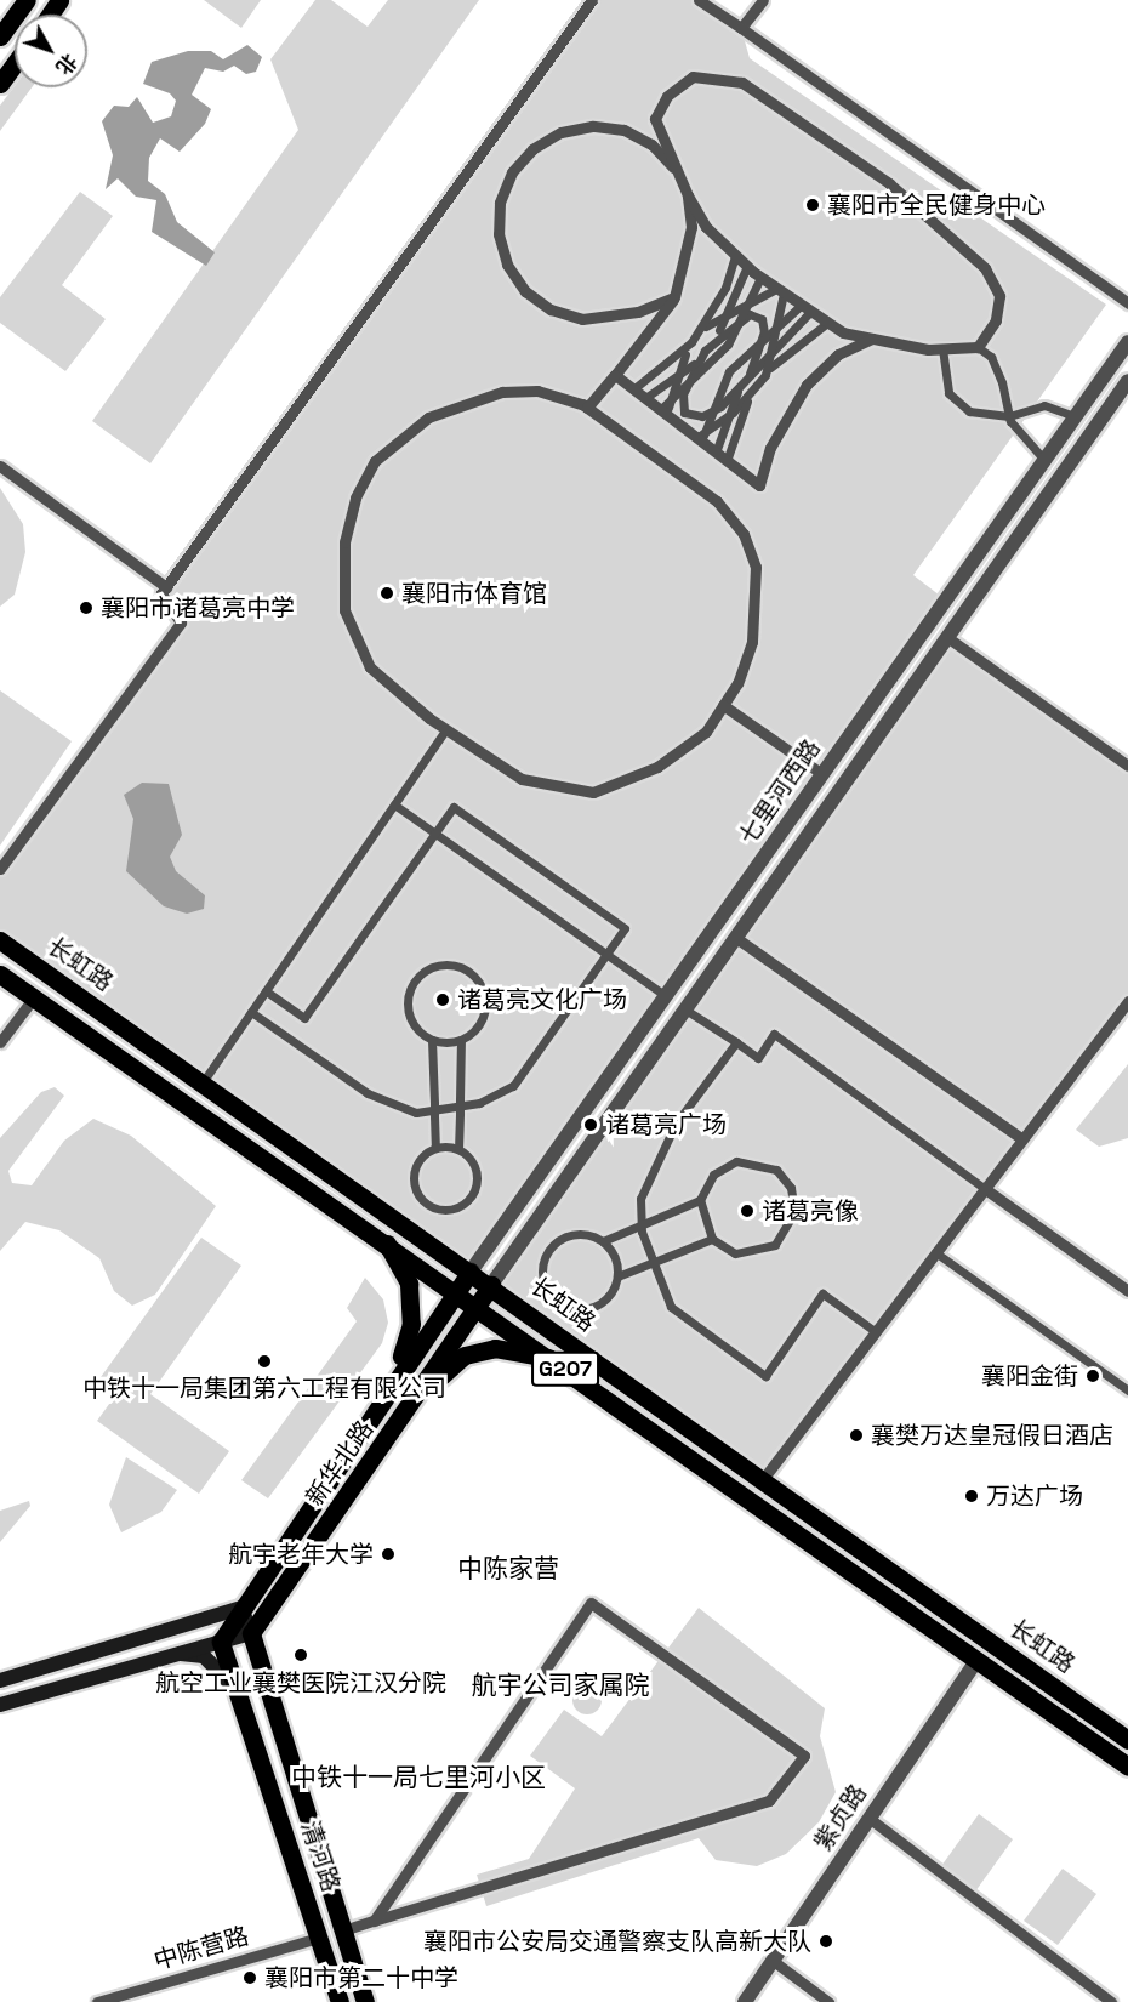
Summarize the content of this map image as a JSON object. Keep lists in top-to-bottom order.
{
  "streets": {
    "main road": [
      "长虹路",
      "G207",
      "新华北路",
      "清河路"
    ],
    "street": ["七里河西路", "紫贞路", "中陈营路"]
  },
  "crossings": [
    ["七里河西路", "长虹路"],
    ["七里河西路", "新华北路"],
    ["长虹路", "新华北路"],
    ["长虹路", "紫贞路"],
    ["新华北路", "清河路"],
    ["清河路", "中陈营路"]
  ],
  "districts": ["中陈家营", "航宇公司家属院", "中铁十一局七里河小区"],
  "places": [
    "襄阳市全民健身中心",
    "襄阳市体育馆",
    "襄阳市诸葛亮中学",
    "诸葛亮文化广场",
    "诸葛亮广场",
    "诸葛亮像",
    "中铁十一局集团第六工程有限公司",
    "襄阳金街",
    "襄樊万达皇冠假日酒店",
    "万达广场",
    "航宇老年大学",
    "航空工业襄樊医院江汉分院",
    "襄阳市公安局交通警察支队高新大队",
    "襄阳市第二十中学"
  ],
  "north": "bottom right"
}
